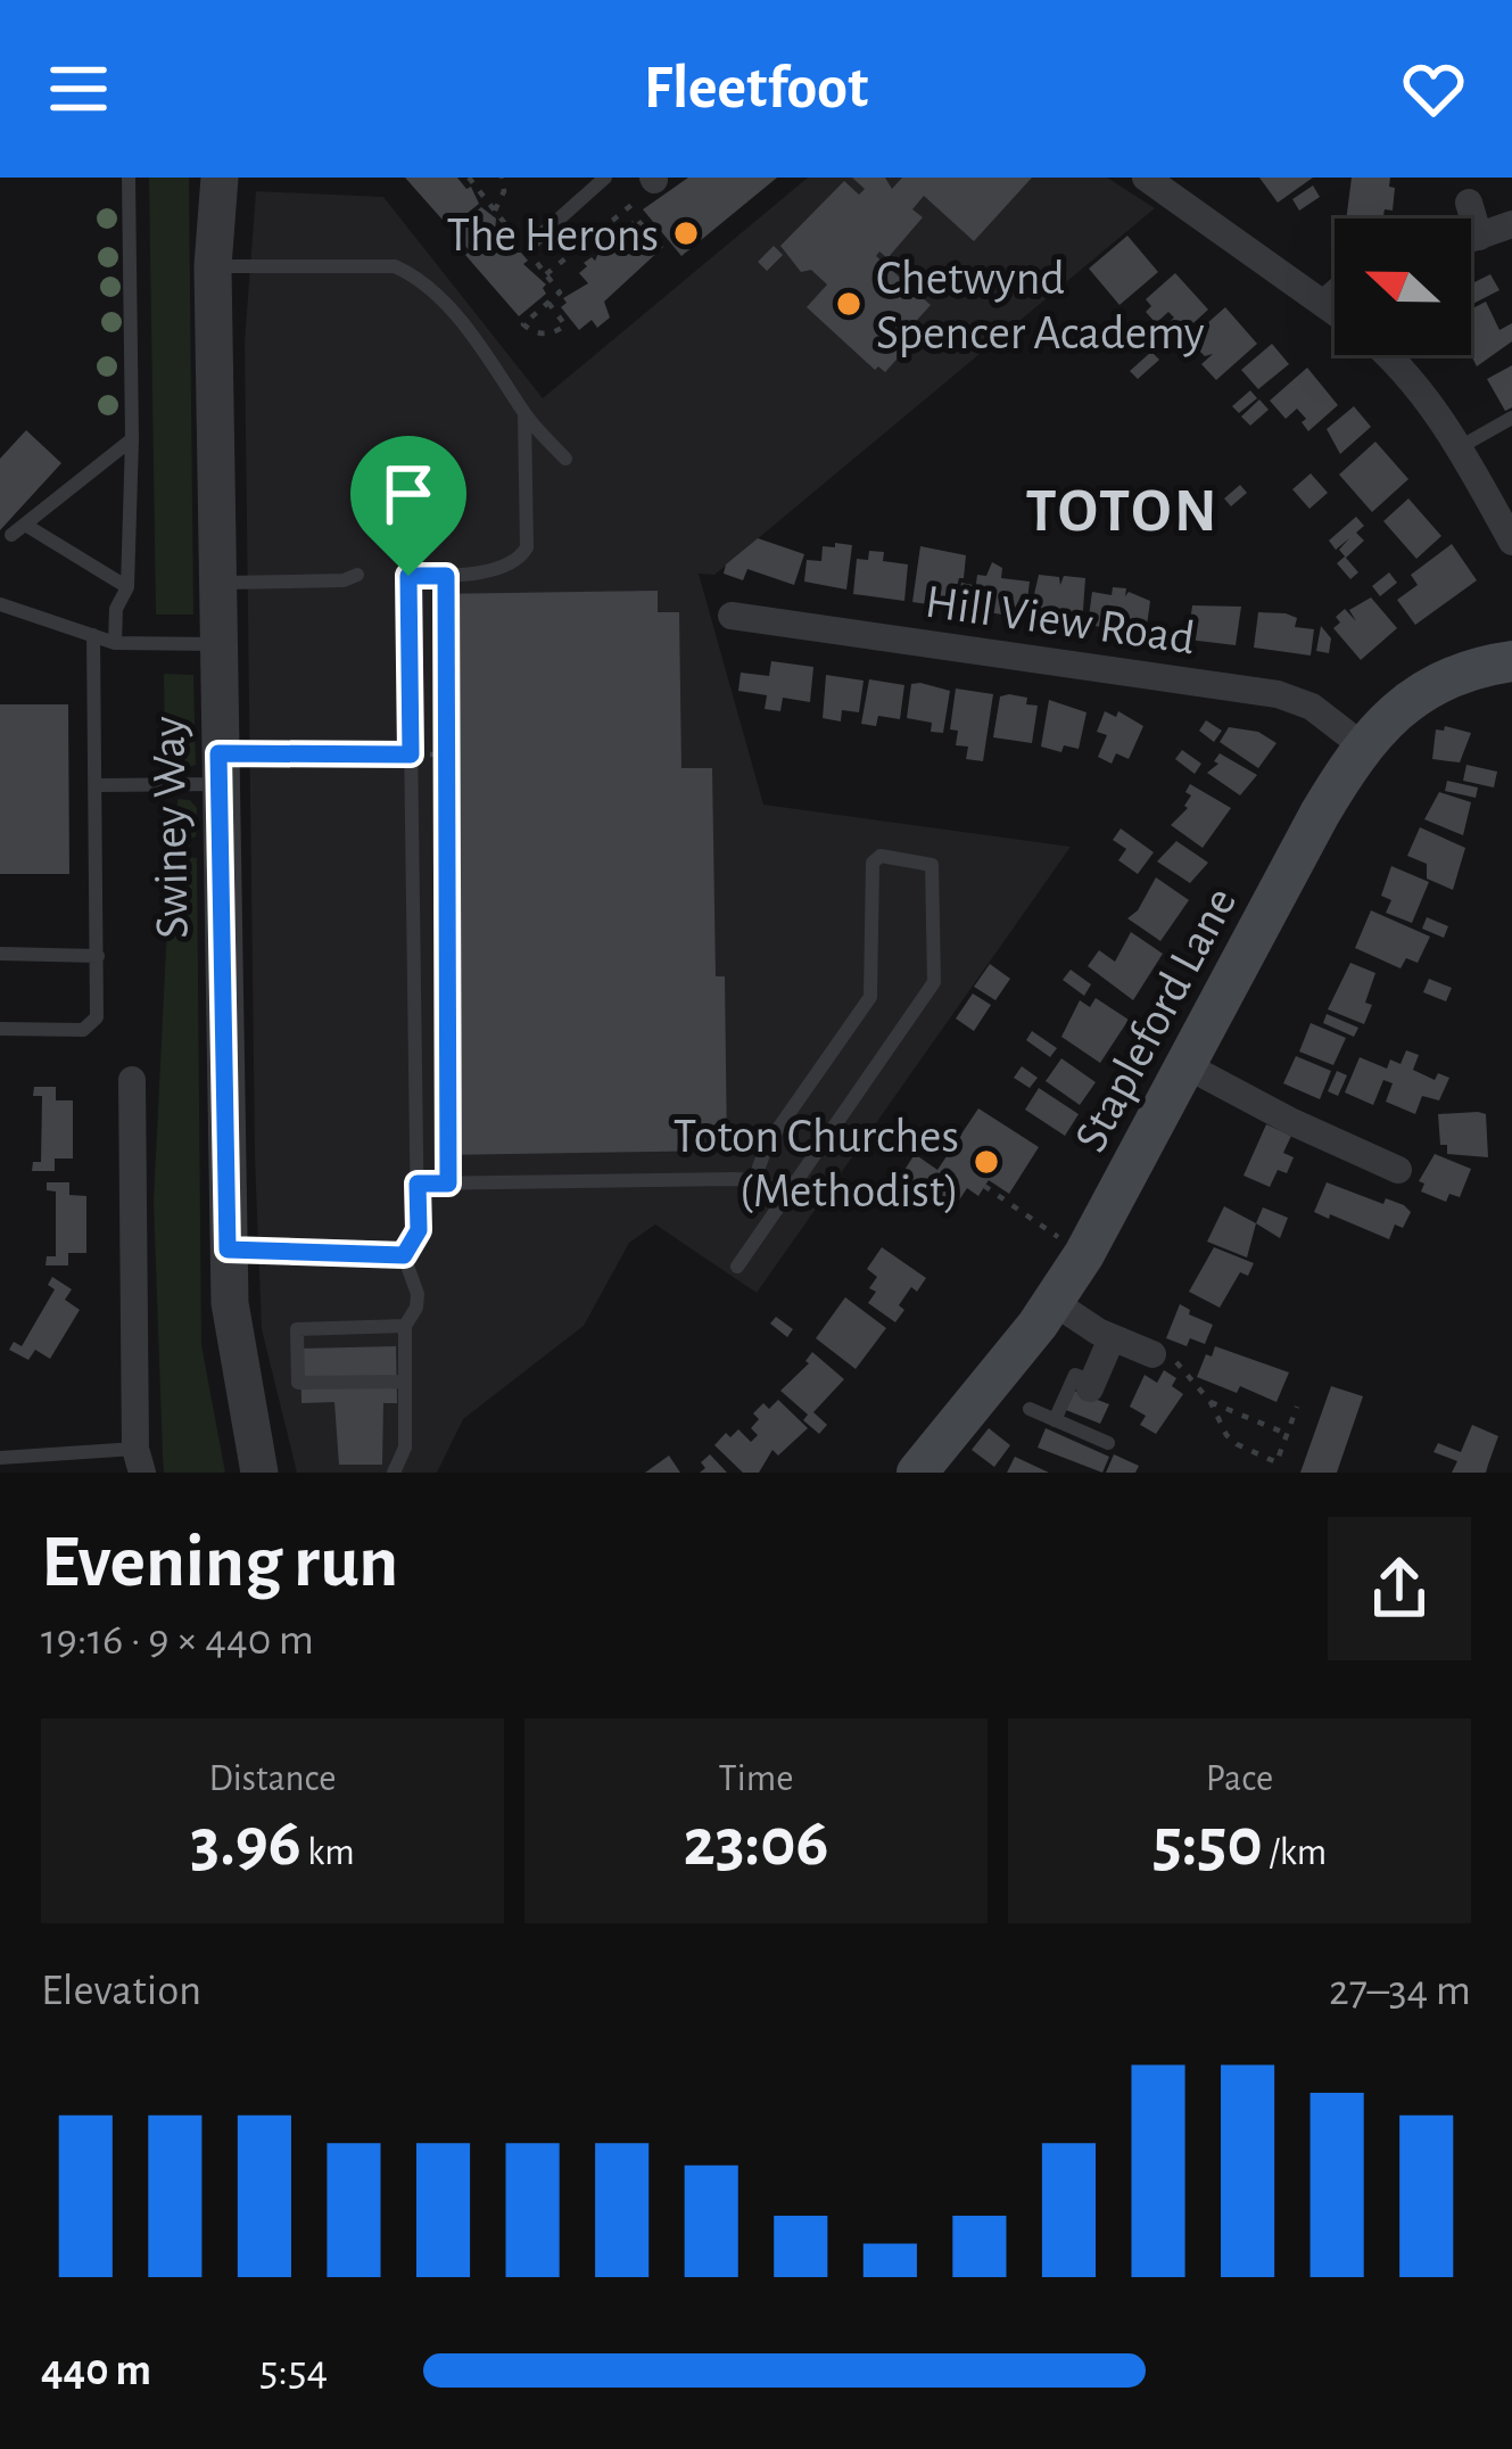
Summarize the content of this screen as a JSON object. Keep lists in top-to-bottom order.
{
  "streets": {
    "main road": ["Stapleford Lane"],
    "street": ["Hill View Road", "Swiney Way"]
  },
  "crossings": [
    ["Hill View Road", "Stapleford Lane"]
  ],
  "districts": ["TOTON"],
  "places": ["The Herons", "Chetwynd Spencer Academy", "Toton Churches (Methodist)"],
  "north": "left",
  "page": {
    "header": "Fleetfoot",
    "heading": ["Evening run", "19:16 · 9 × 440 m"],
    "stats": [
      ["Distance", "3.96 km"],
      ["Time", "23:06"],
      ["Pace", "5:50 /km"]
    ],
    "chart": ["Elevation", "27–34 m"],
    "list": [
      {
        "name": "440 m",
        "note": "5:54"
      }
    ]
  }
}
